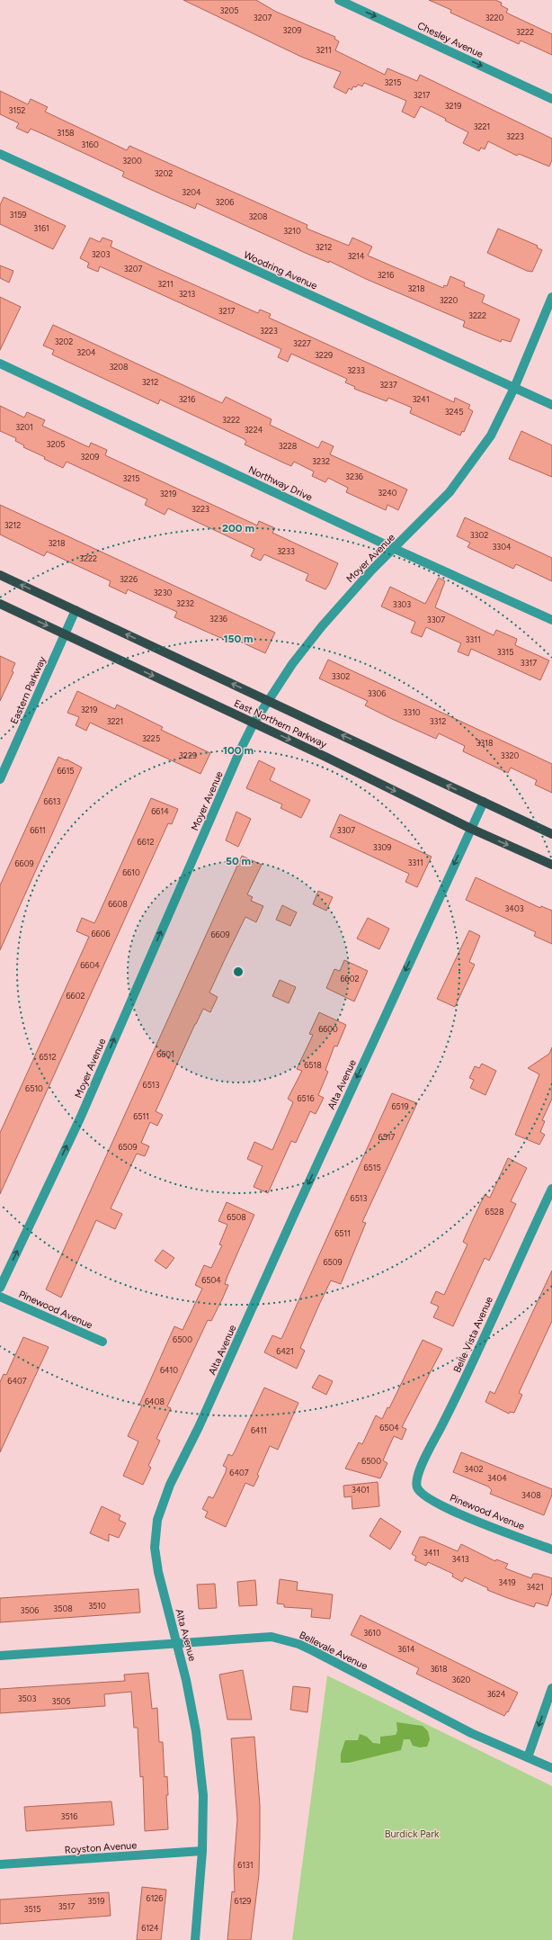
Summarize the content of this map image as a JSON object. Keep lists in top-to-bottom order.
{
  "streets": {
    "main road": ["East Northern Parkway"],
    "street": [
      "Chesley Avenue",
      "Woodring Avenue",
      "Northway Drive",
      "Moyer Avenue",
      "Eastern Parkway",
      "Alta Avenue",
      "Pinewood Avenue",
      "Belle Vista Avenue",
      "Bellevale Avenue",
      "Royston Avenue"
    ]
  },
  "crossings": [
    ["Woodring Avenue", "Moyer Avenue"],
    ["Northway Drive", "Moyer Avenue"],
    ["Moyer Avenue", "East Northern Parkway"],
    ["Eastern Parkway", "East Northern Parkway"],
    ["East Northern Parkway", "Alta Avenue"],
    ["Alta Avenue", "Bellevale Avenue"],
    ["Alta Avenue", "Royston Avenue"],
    ["Pinewood Avenue", "Belle Vista Avenue"]
  ],
  "one_way": ["Chesley Avenue", "Moyer Avenue", "Alta Avenue"],
  "parks": ["Burdick Park"],
  "house_numbers": [
    "3205",
    "3207",
    "3220",
    "3209",
    "3222",
    "3211",
    "3215",
    "3217",
    "3219",
    "3152",
    "3221",
    "3158",
    "3223",
    "3160",
    "3200",
    "3202",
    "3204",
    "3206",
    "3159",
    "3208",
    "3161",
    "3210",
    "3212",
    "3203",
    "3214",
    "3207",
    "3216",
    "3211",
    "3218",
    "3213",
    "3220",
    "3217",
    "3222",
    "3223",
    "3202",
    "3227",
    "3204",
    "3229",
    "3208",
    "3233",
    "3212",
    "3237",
    "3216",
    "3241",
    "3245",
    "3222",
    "3201",
    "3224",
    "3205",
    "3228",
    "3209",
    "3232",
    "3236",
    "3215",
    "3240",
    "3219",
    "3223",
    "3212",
    "3302",
    "3218",
    "3304",
    "3233",
    "3222",
    "3226",
    "3230",
    "3232",
    "3303",
    "3236",
    "3307",
    "3311",
    "3315",
    "3317",
    "3302",
    "3306",
    "3219",
    "3310",
    "3221",
    "3312",
    "3225",
    "3318",
    "3229",
    "3320",
    "6615",
    "6613",
    "6614",
    "6611",
    "3307",
    "6612",
    "3309",
    "3311",
    "6609",
    "6610",
    "6608",
    "3403",
    "6606",
    "6609",
    "6604",
    "6602",
    "6602",
    "6600",
    "6601",
    "6512",
    "6518",
    "6513",
    "6510",
    "6516",
    "6519",
    "6511",
    "6517",
    "6509",
    "6515",
    "6513",
    "6528",
    "6508",
    "6511",
    "6509",
    "6504",
    "6500",
    "6421",
    "6410",
    "6407",
    "6408",
    "6504",
    "6411",
    "6500",
    "3402",
    "6407",
    "3404",
    "3401",
    "3408",
    "3411",
    "3413",
    "3419",
    "3421",
    "3510",
    "3508",
    "3506",
    "3610",
    "3614",
    "3618",
    "3620",
    "3624",
    "3503",
    "3505",
    "3516",
    "6131",
    "6126",
    "3519",
    "6129",
    "3517",
    "3515",
    "6124"
  ],
  "rings": [
    "200 m",
    "150 m",
    "100 m",
    "50 m"
  ]
}
